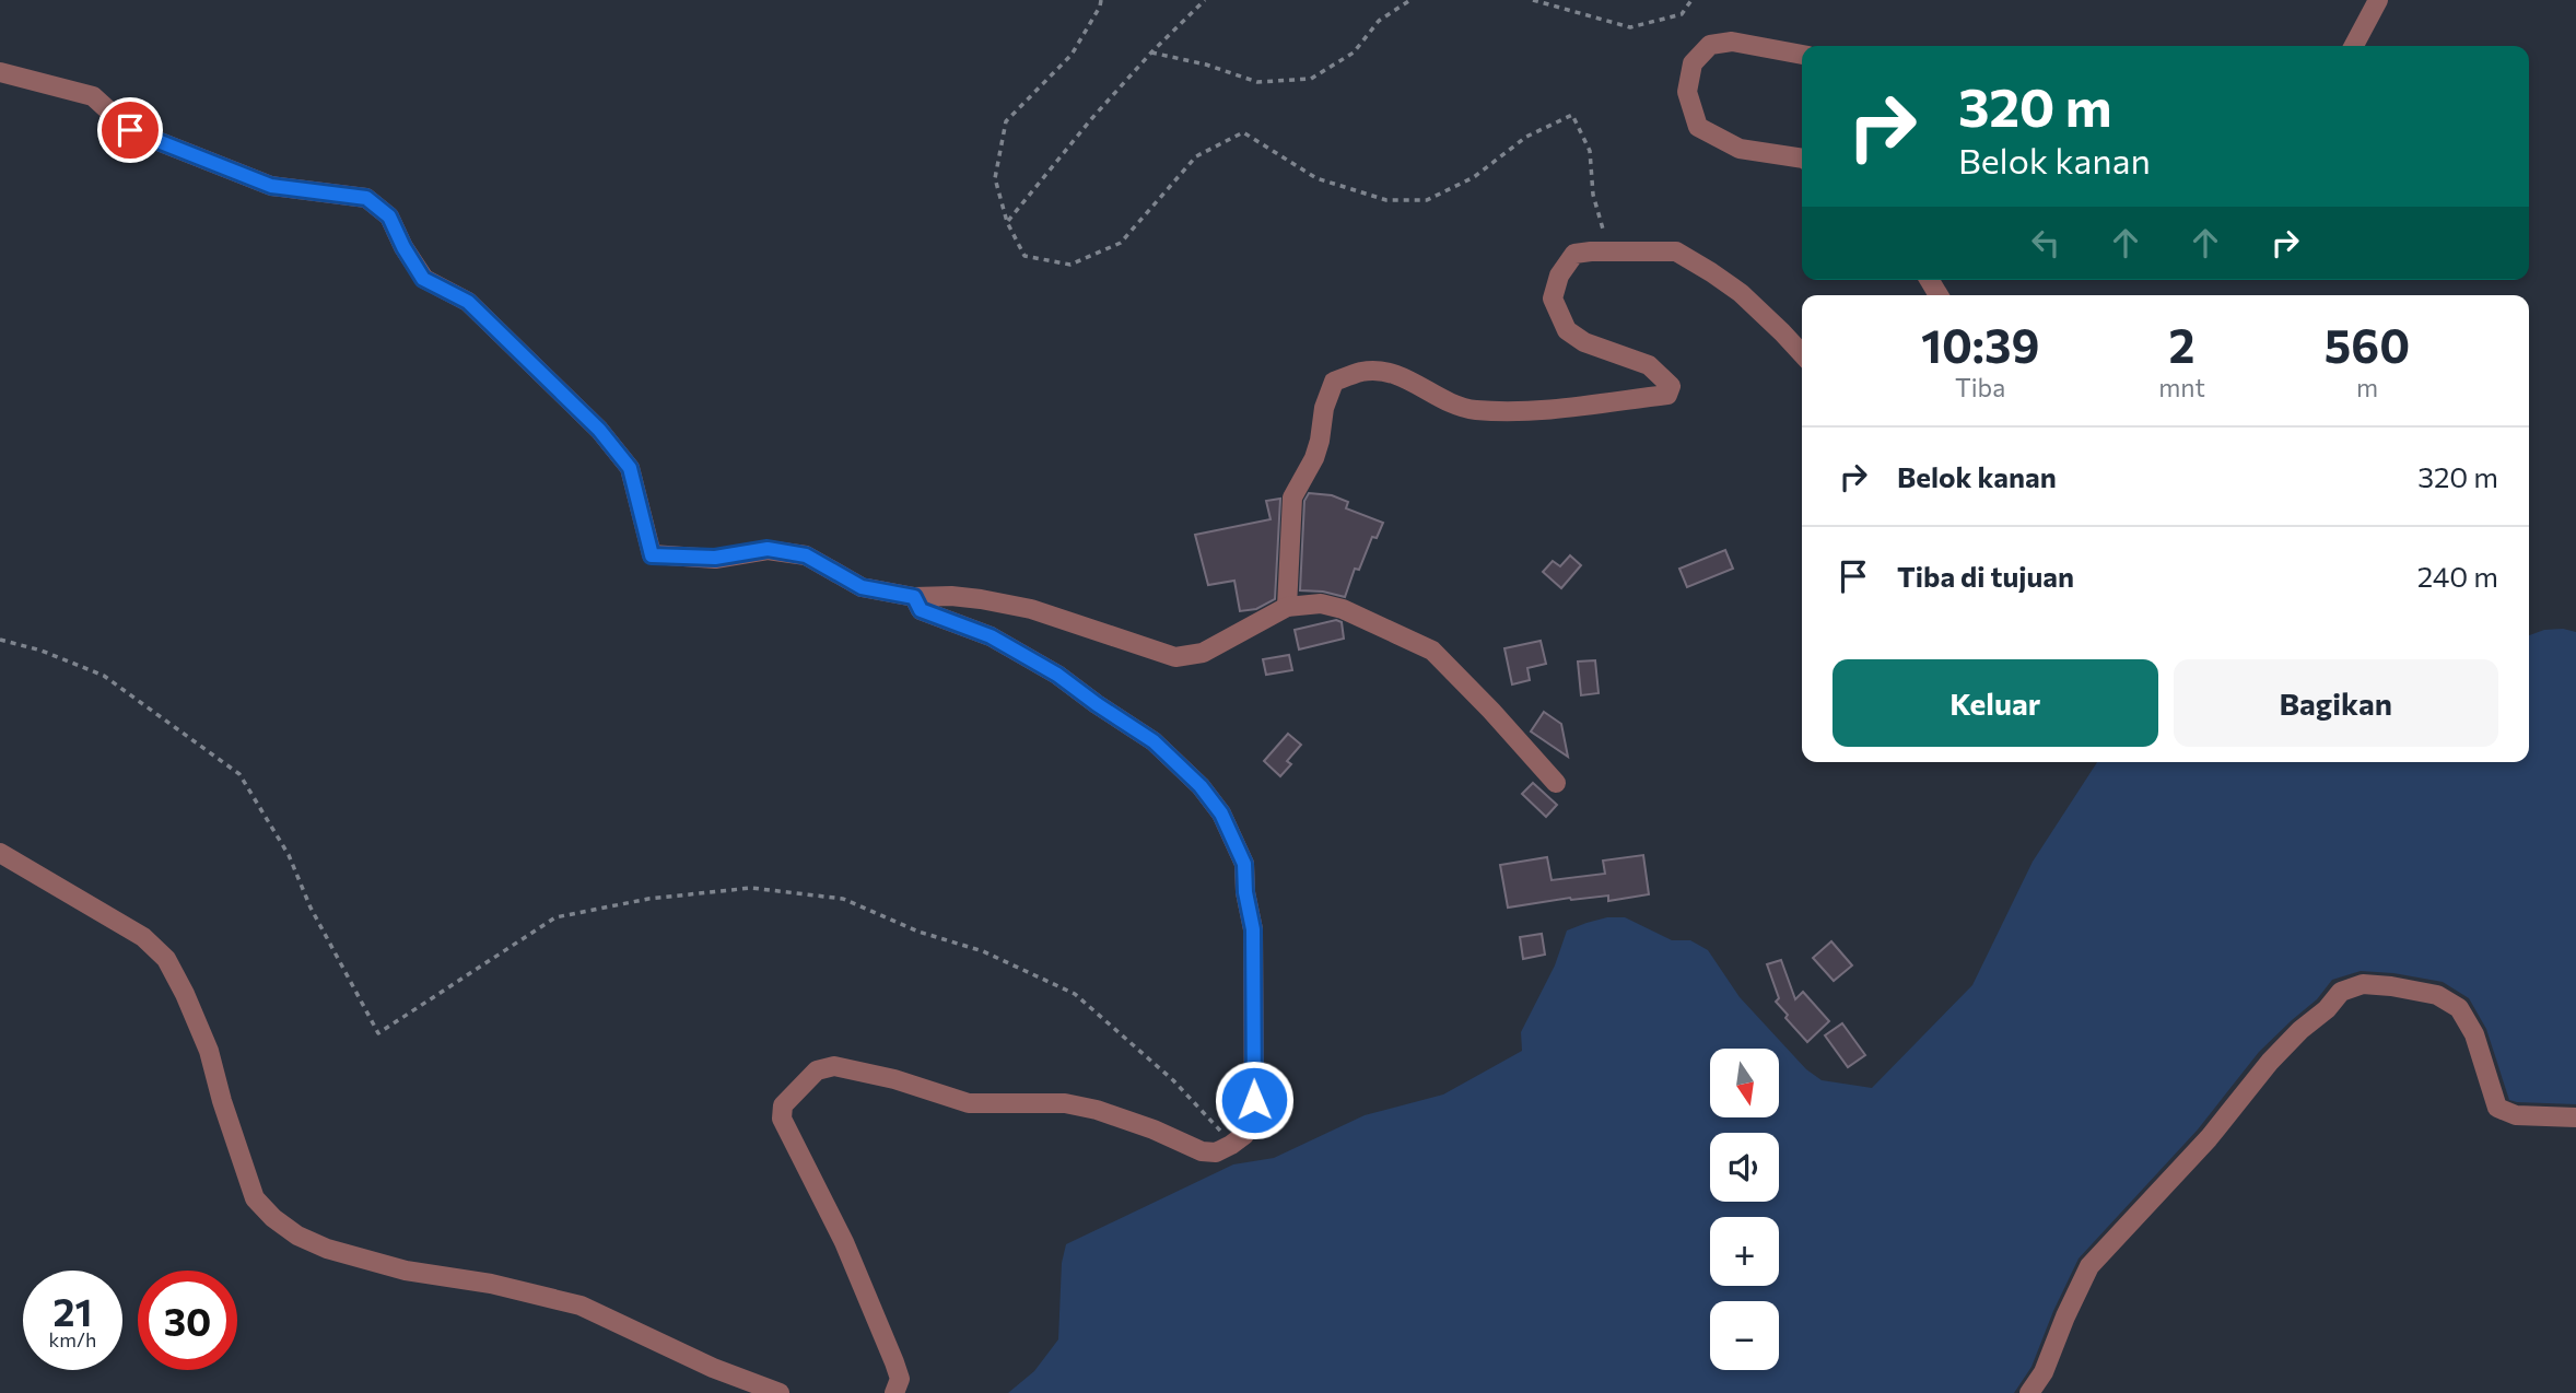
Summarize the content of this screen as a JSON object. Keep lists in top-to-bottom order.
{
  "north": "bottom",
  "page": {
    "turn": ["320 m", "Belok kanan"],
    "eta": [
      "10:39",
      "Tiba",
      "2",
      "mnt",
      "560",
      "m"
    ],
    "list": [
      {
        "name": "Belok kanan",
        "value": "320 m"
      },
      {
        "name": "Tiba di tujuan",
        "value": "240 m"
      }
    ],
    "buttons": ["Keluar", "Bagikan"],
    "map_buttons": ["+", "−"],
    "speed": "21 km/h",
    "limit": "30"
  }
}
